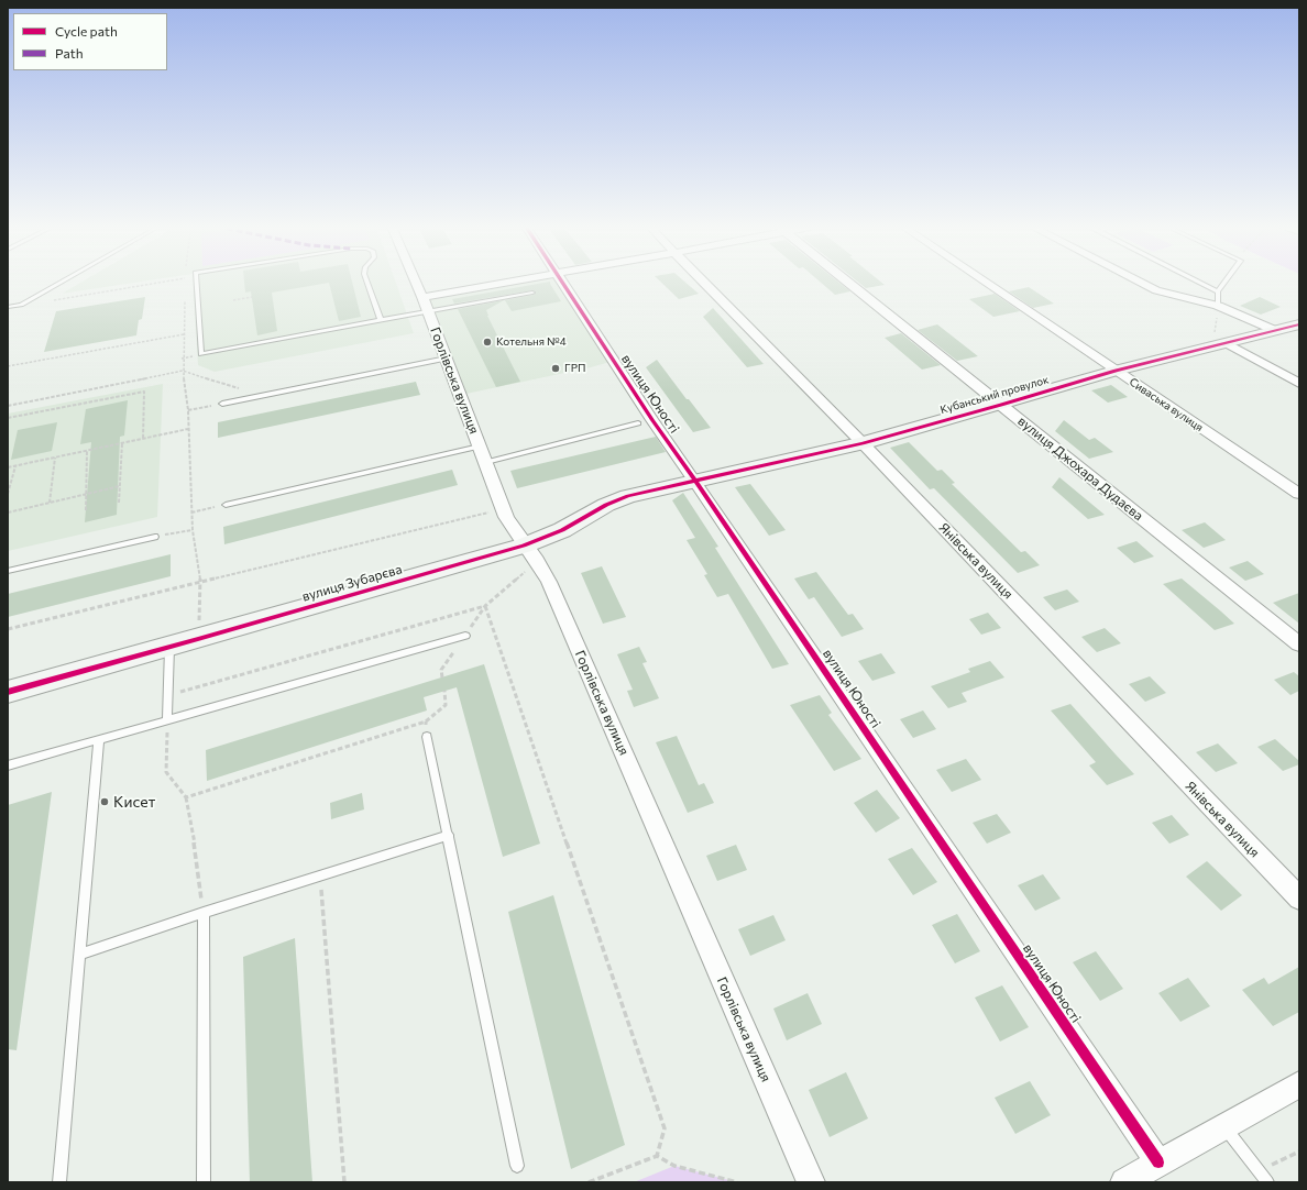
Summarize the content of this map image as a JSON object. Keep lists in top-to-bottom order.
{
  "streets": {
    "street": [
      "Горлівська вулиця",
      "вулиця Юності",
      "Кубанський провулок",
      "Сиваська вулиця",
      "вулиця Джохара Дудаєва",
      "Янівська вулиця",
      "вулиця Зубарєва"
    ]
  },
  "crossings": [
    ["Горлівська вулиця", "вулиця Зубарєва"],
    ["вулиця Юності", "Кубанський провулок"],
    ["вулиця Юності", "вулиця Зубарєва"],
    ["Кубанський провулок", "Сиваська вулиця"],
    ["Кубанський провулок", "вулиця Джохара Дудаєва"],
    ["Кубанський провулок", "Янівська вулиця"],
    ["Кубанський провулок", "вулиця Зубарєва"]
  ],
  "places": ["Котельня №4", "ГРП", "Кисет"],
  "legend": ["Cycle path", "Path"]
}
